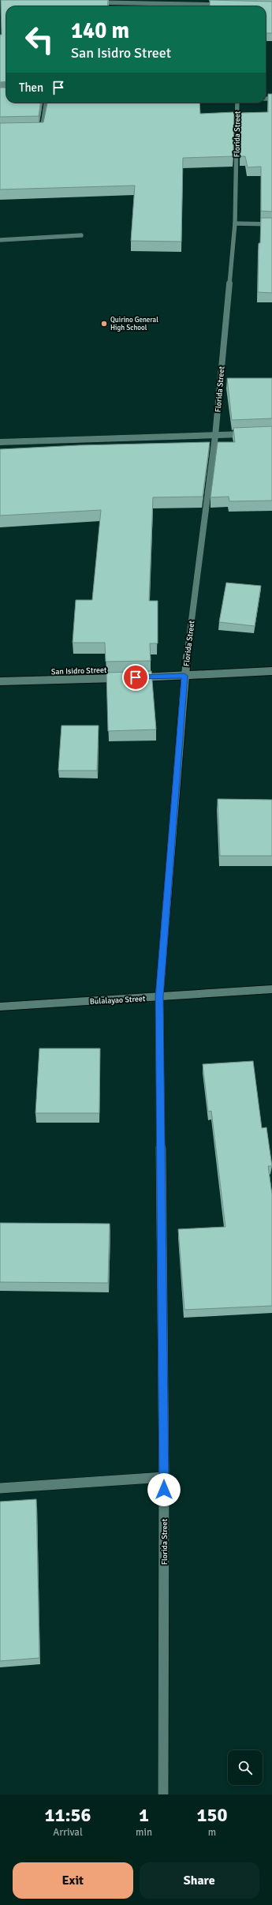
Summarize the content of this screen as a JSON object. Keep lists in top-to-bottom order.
{
  "streets": {
    "street": ["Florida Street", "San Isidro Street", "Bulalayao Street"]
  },
  "crossings": [
    ["Florida Street", "Bulalayao Street"]
  ],
  "places": ["Quirino General High School"],
  "page": {
    "turn": ["140 m", "San Isidro Street"],
    "then": "Then",
    "eta": [
      "11:56",
      "Arrival",
      "1",
      "min",
      "150",
      "m"
    ],
    "buttons": ["Exit", "Share"]
  }
}
